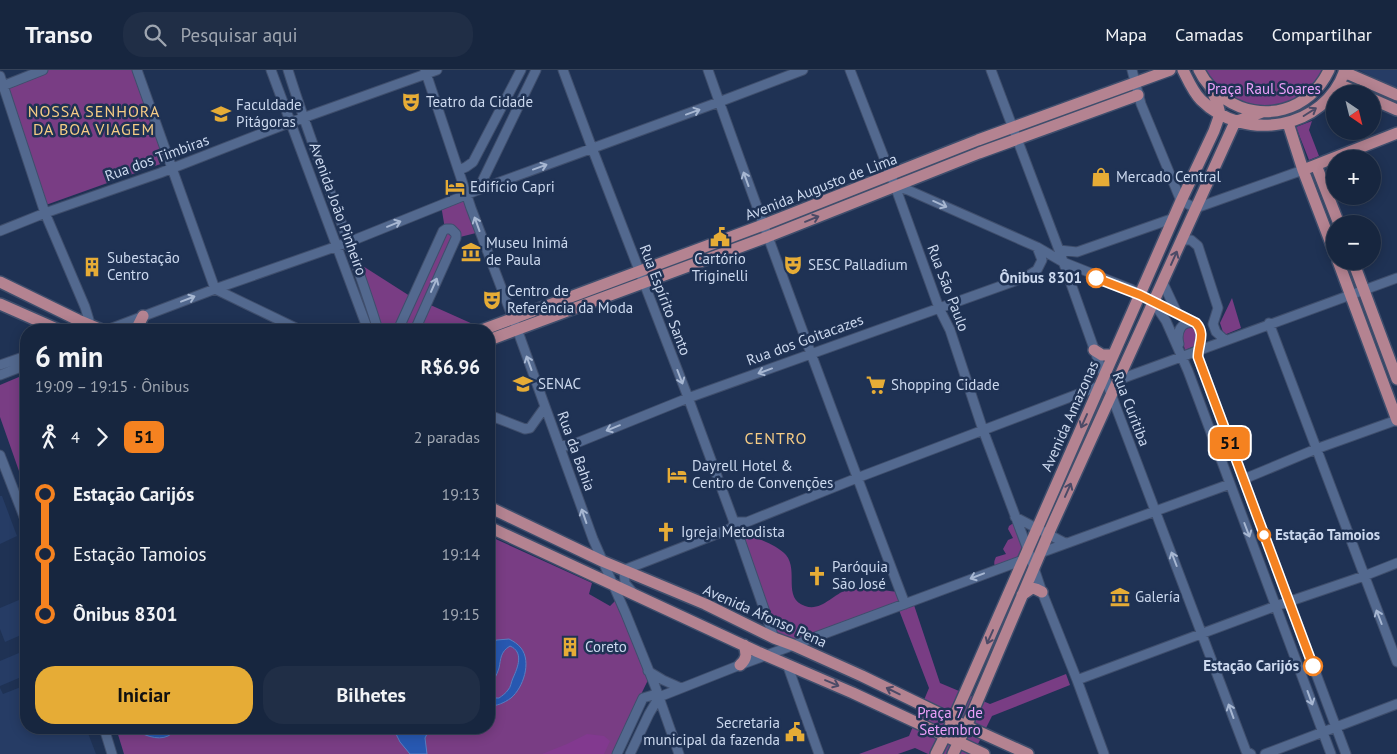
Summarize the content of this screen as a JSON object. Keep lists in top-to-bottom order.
{
  "streets": {
    "main road": ["Avenida Augusto de Lima", "Avenida Amazonas", "Avenida Afonso Pena"],
    "street": [
      "Rua dos Timbiras",
      "Avenida João Pinheiro",
      "Rua São Paulo",
      "Rua Espírito Santo",
      "Rua dos Goitacazes",
      "Rua Curitiba",
      "Rua da Bahia"
    ]
  },
  "crossings": [
    ["Rua dos Timbiras", "Avenida João Pinheiro"],
    ["Rua dos Timbiras", "Rua da Bahia"],
    ["Avenida Augusto de Lima", "Rua São Paulo"],
    ["Avenida Augusto de Lima", "Rua Espírito Santo"],
    ["Avenida Augusto de Lima", "Rua Curitiba"],
    ["Avenida Augusto de Lima", "Rua da Bahia"],
    ["Rua São Paulo", "Rua dos Goitacazes"],
    ["Rua São Paulo", "Avenida Amazonas"],
    ["Rua Espírito Santo", "Rua dos Goitacazes"],
    ["Rua Espírito Santo", "Avenida Afonso Pena"],
    ["Rua dos Goitacazes", "Rua da Bahia"],
    ["Rua Curitiba", "Avenida Amazonas"],
    ["Avenida Amazonas", "Avenida Afonso Pena"],
    ["Rua da Bahia", "Avenida Afonso Pena"]
  ],
  "one_way": ["Rua dos Goitacazes", "Rua da Bahia"],
  "districts": ["NOSSA SENHORA DA BOA VIAGEM", "CENTRO"],
  "parks": ["Praça Raul Soares", "Praça 7 de Setembro"],
  "places": {
    "theatre": ["Teatro da Cidade", "SESC Palladium", "Centro de Referência da Moda"],
    "school or university": ["Faculdade Pitágoras", "SENAC"],
    "shop": ["Mercado Central"],
    "hotel": ["Edifício Capri", "Dayrell Hotel & Centro de Convenções"],
    "public building": ["Cartório Triginelli", "Secretaria municipal da fazenda"],
    "museum": ["Museu Inimá de Paula", "Galería"],
    "building": ["Subestação Centro", "Coreto"],
    "other": ["Ônibus 8301", "Estação Tamoios", "Estação Carijós"],
    "supermarket": ["Shopping Cidade"],
    "church": ["Igreja Metodista", "Paróquia São José"]
  },
  "lines": ["bus line 51"],
  "north": "bottom right",
  "page": {
    "header": "Transo",
    "search": "Pesquisar aqui",
    "nav": ["Mapa", "Camadas", "Compartilhar"],
    "on_map": "51",
    "map_buttons": ["+", "−"],
    "heading": ["6 min", "19:09 – 19:15 · Ônibus", "R$6.96"],
    "legs": ["4", "51", "2 paradas"],
    "list": [
      {
        "name": "Estação Carijós",
        "value": "19:13"
      },
      {
        "name": "Estação Tamoios",
        "value": "19:14"
      },
      {
        "name": "Ônibus 8301",
        "value": "19:15"
      }
    ],
    "buttons": ["Iniciar", "Bilhetes"]
  }
}
